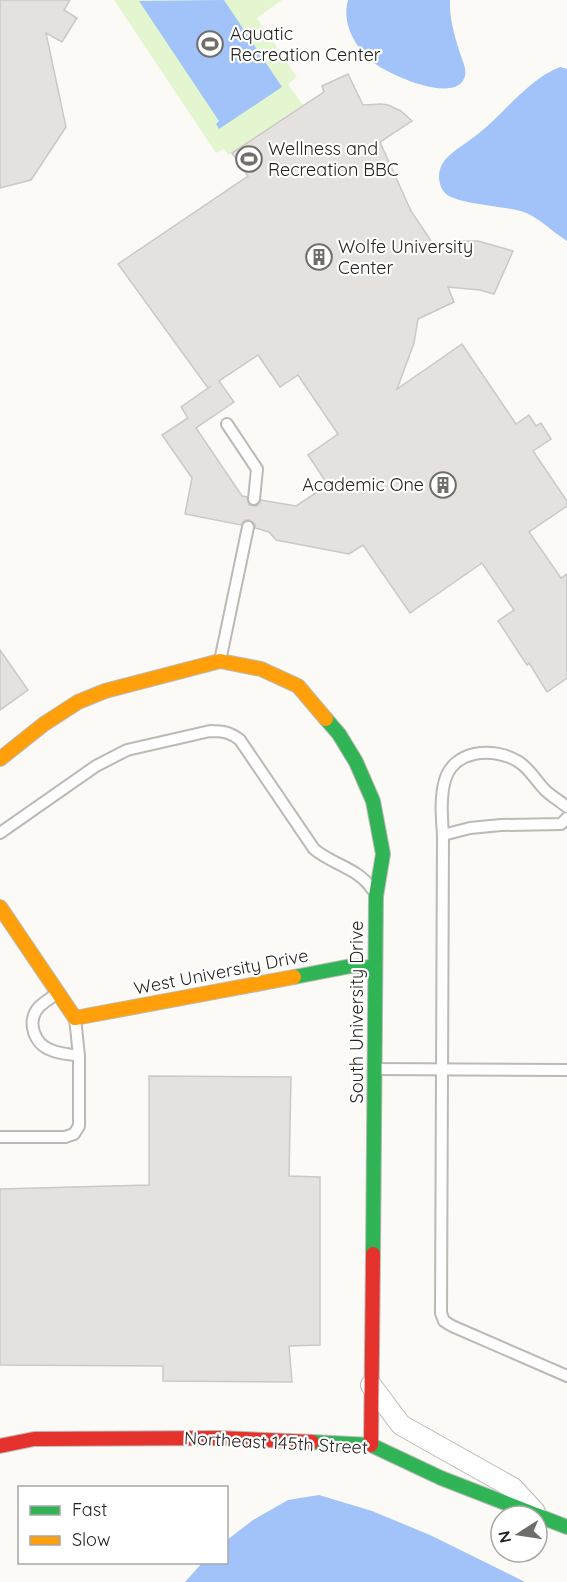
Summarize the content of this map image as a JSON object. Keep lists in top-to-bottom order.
{
  "streets": {
    "street": ["West University Drive", "South University Drive", "Northeast 145th Street"]
  },
  "crossings": [
    ["West University Drive", "South University Drive"],
    ["South University Drive", "Northeast 145th Street"]
  ],
  "places": {
    "sports": ["Aquatic Recreation Center", "Wellness and Recreation BBC"],
    "building": ["Wolfe University Center", "Academic One"]
  },
  "legend": ["Fast", "Slow"],
  "north": "left"
}
